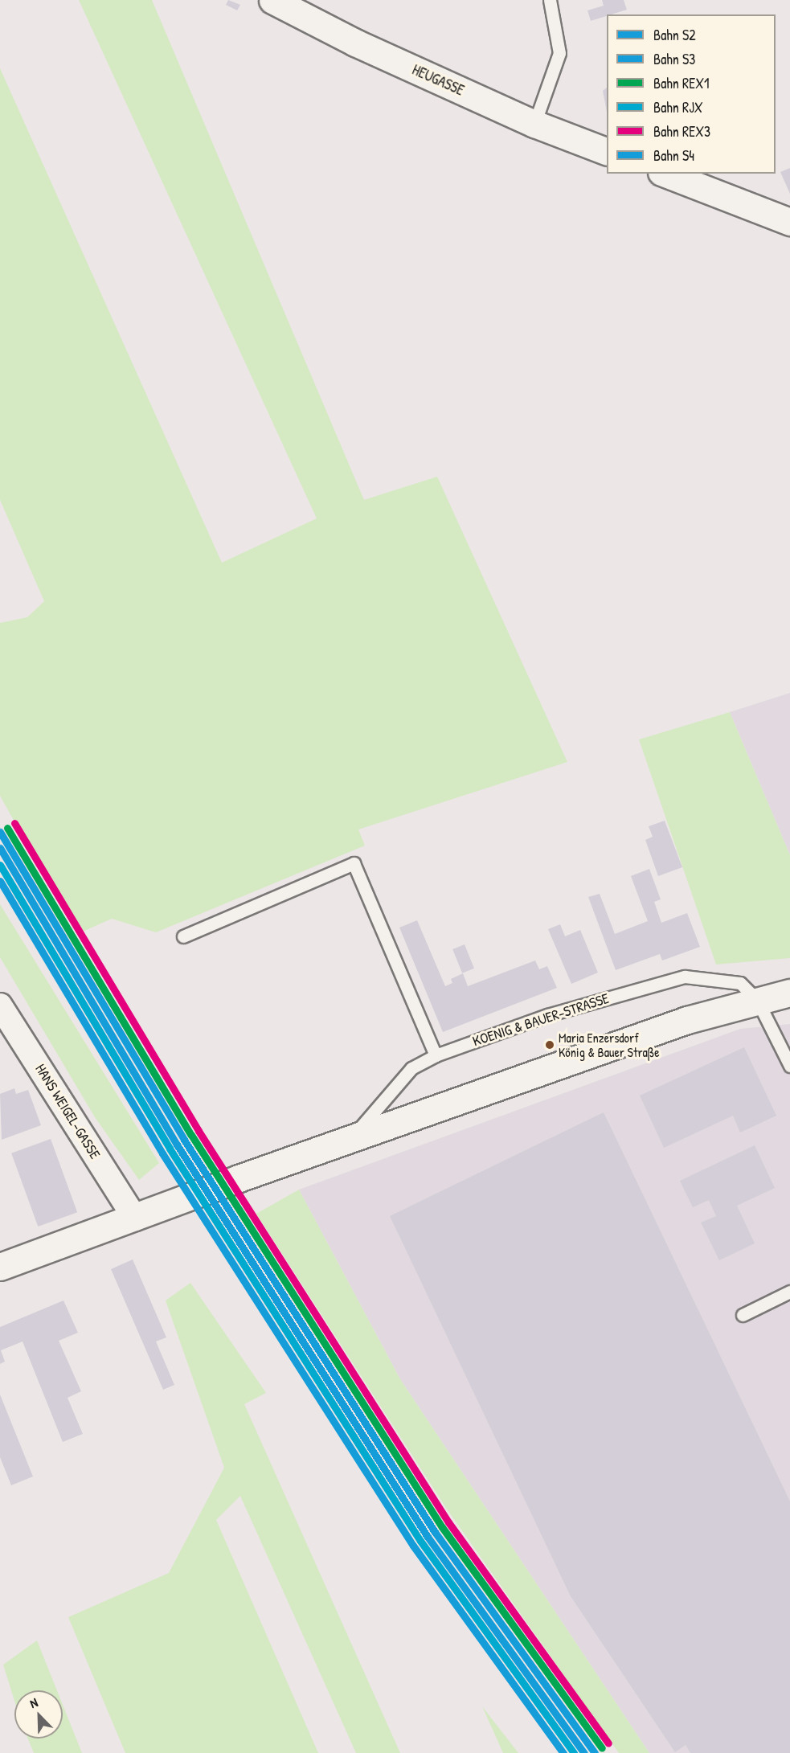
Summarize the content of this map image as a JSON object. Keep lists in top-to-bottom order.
{
  "streets": {
    "street": ["HEUGASSE", "KOENIG & BAUER-STRASSE", "HANS WEIGEL-GASSE"]
  },
  "crossings": [
    ["KOENIG & BAUER-STRASSE", "HANS WEIGEL-GASSE"]
  ],
  "places": ["Maria Enzersdorf König & Bauer Straße"],
  "lines": [
    "rail line REX3",
    "rail line REX1",
    "rail line S2",
    "rail line S3",
    "rail line RJX",
    "rail line S4"
  ],
  "legend": [
    "Bahn S2",
    "Bahn S3",
    "Bahn REX1",
    "Bahn RJX",
    "Bahn REX3",
    "Bahn S4"
  ],
  "north": "top left"
}
